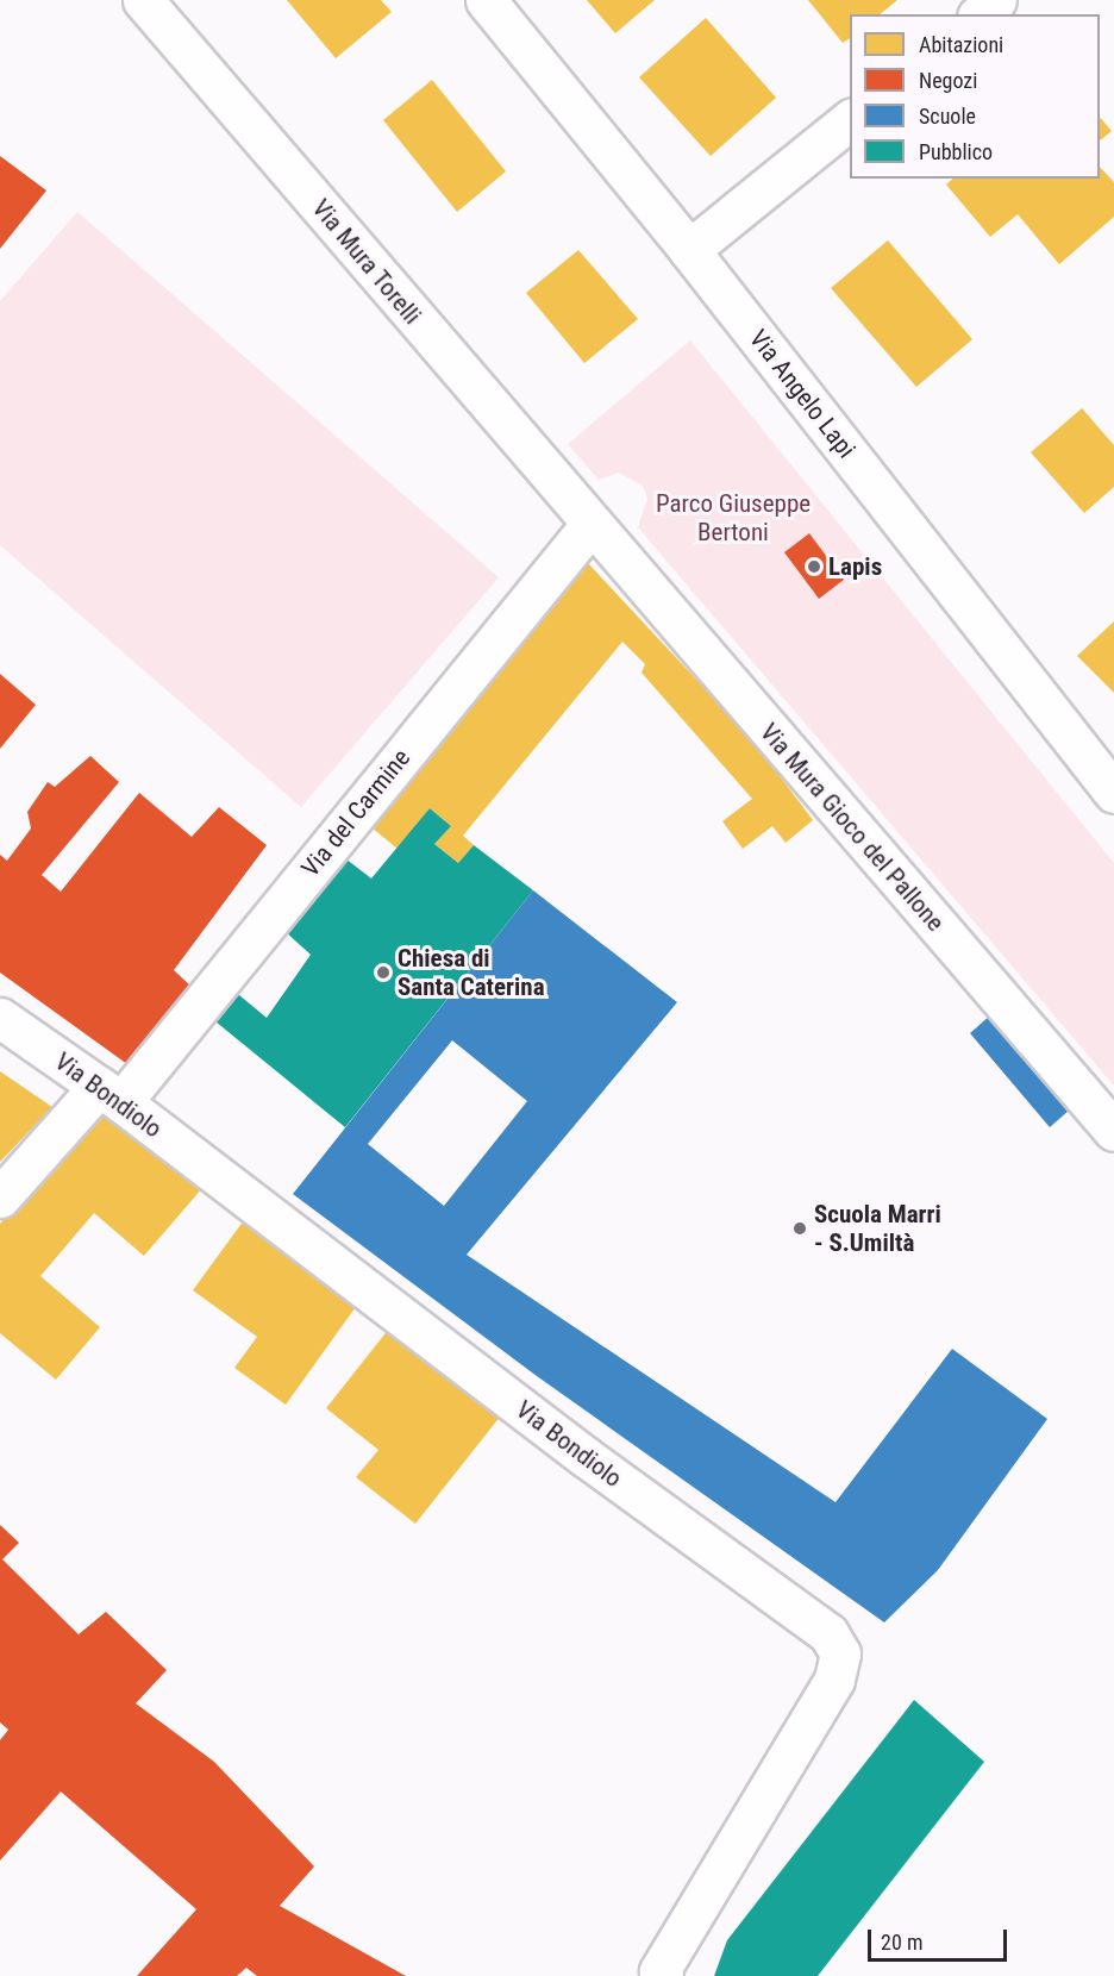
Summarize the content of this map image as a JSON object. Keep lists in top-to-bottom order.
{
  "streets": {
    "street": [
      "Via Mura Torelli",
      "Via Angelo Lapi",
      "Via del Carmine",
      "Via Mura Gioco del Pallone",
      "Via Bondiolo"
    ]
  },
  "crossings": [
    ["Via Mura Torelli", "Via del Carmine"],
    ["Via Mura Torelli", "Via Mura Gioco del Pallone"],
    ["Via del Carmine", "Via Mura Gioco del Pallone"],
    ["Via del Carmine", "Via Bondiolo"]
  ],
  "parks": ["Parco Giuseppe Bertoni"],
  "places": ["Lapis", "Chiesa di Santa Caterina", "Scuola Marri - S.Umiltà"],
  "legend": [
    "Abitazioni",
    "Negozi",
    "Scuole",
    "Pubblico"
  ],
  "scale_bar": "20 m"
}
